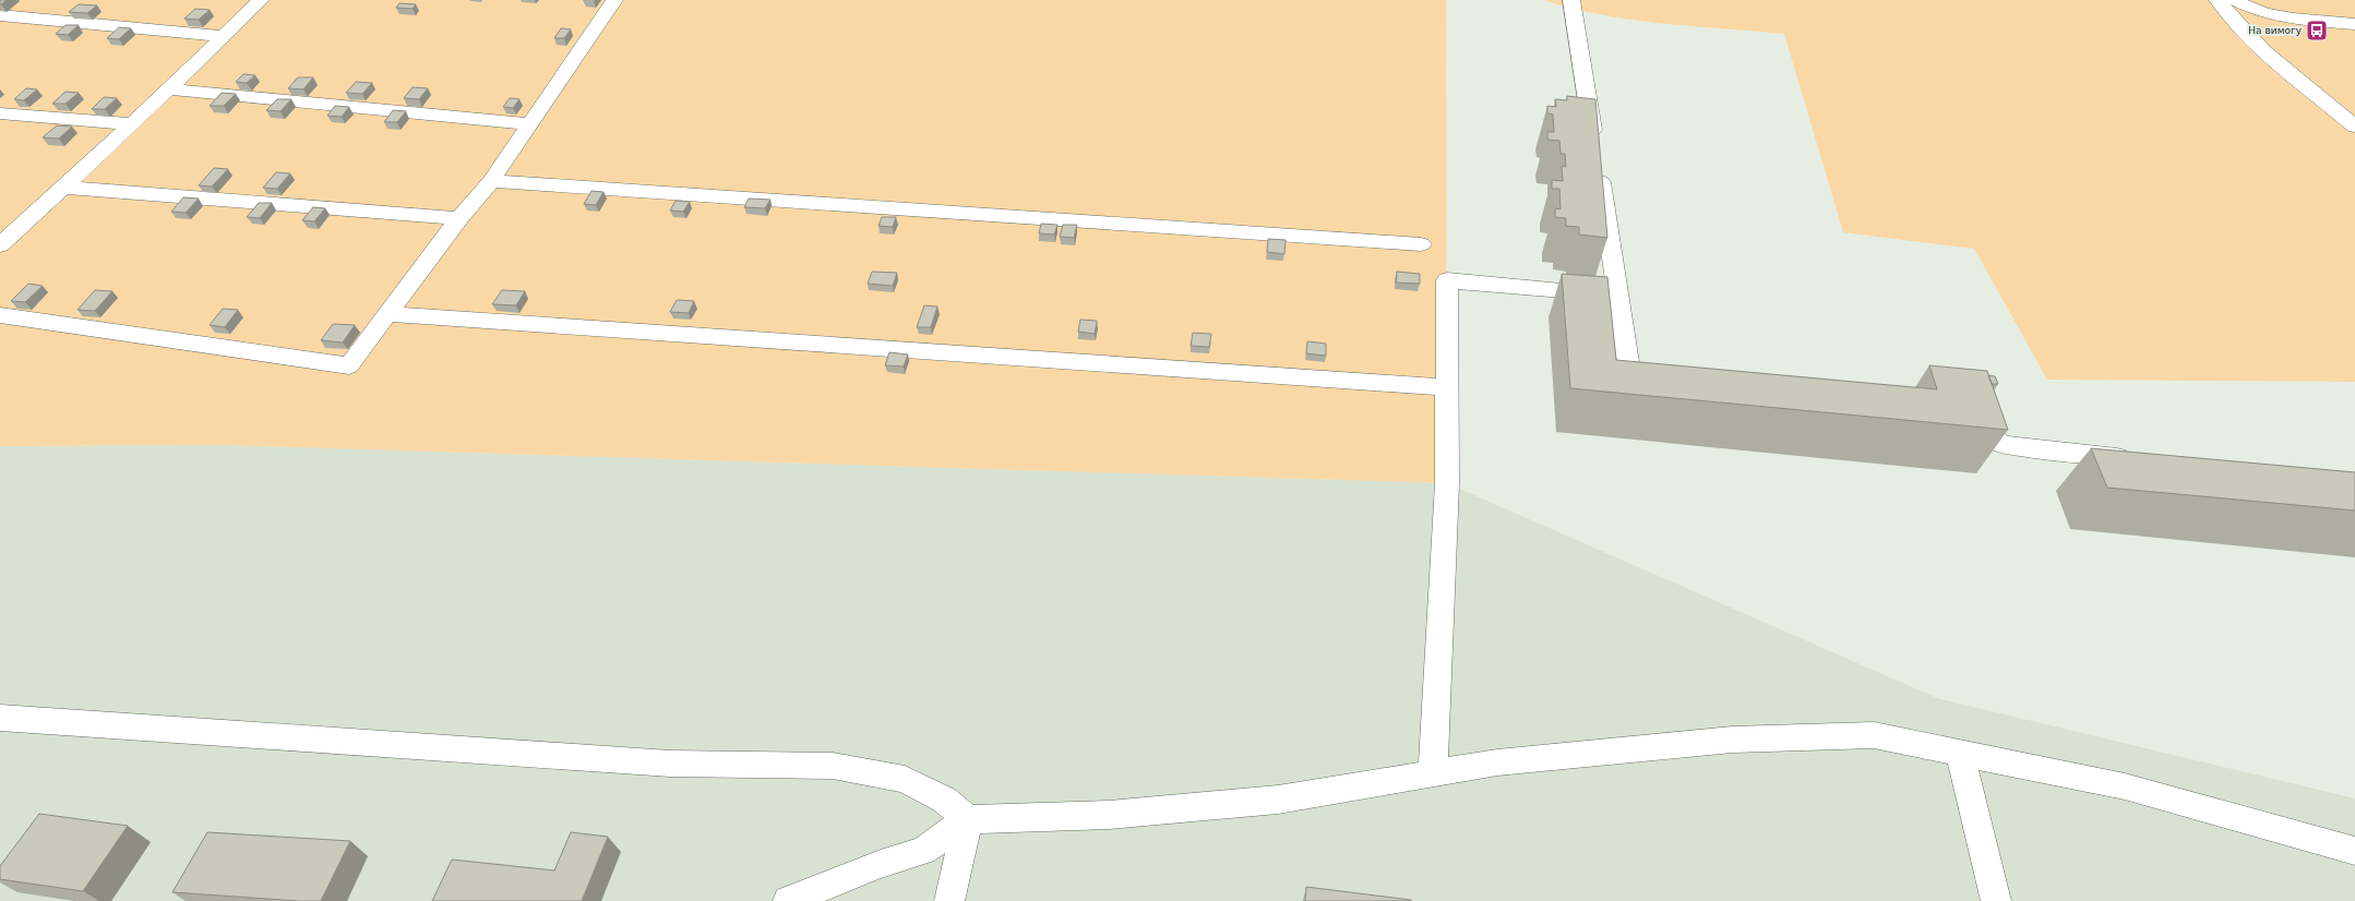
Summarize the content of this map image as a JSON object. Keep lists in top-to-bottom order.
{
  "places": {
    "bus stop": ["На вимогу"]
  }
}
